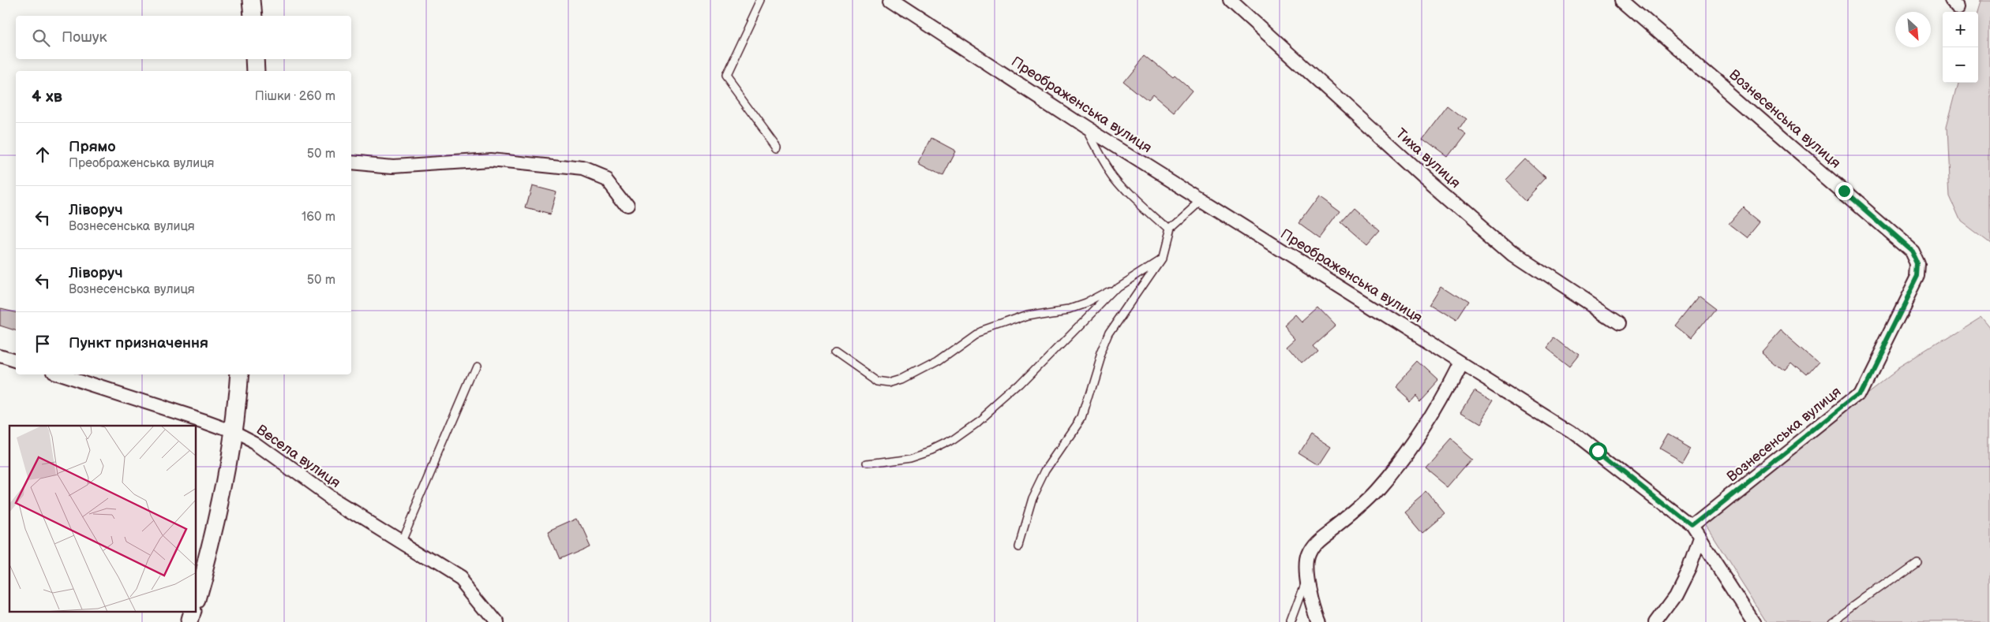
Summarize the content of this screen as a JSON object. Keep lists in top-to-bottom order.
{
  "streets": {
    "street": [
      "Преображенська вулиця",
      "Вознесенська вулиця",
      "Тиха вулиця",
      "Весела вулиця"
    ]
  },
  "crossings": [
    ["Преображенська вулиця", "Вознесенська вулиця"]
  ],
  "north": "bottom right",
  "page": {
    "map_buttons": ["+", "−"],
    "search": "Пошук",
    "heading": ["4 хв", "Пішки · 260 m"],
    "list": [
      ["Прямо", "Преображенська вулиця", "50 m"],
      ["Ліворуч", "Вознесенська вулиця", "160 m"],
      ["Ліворуч", "Вознесенська вулиця", "50 m"],
      "Пункт призначення"
    ]
  }
}
